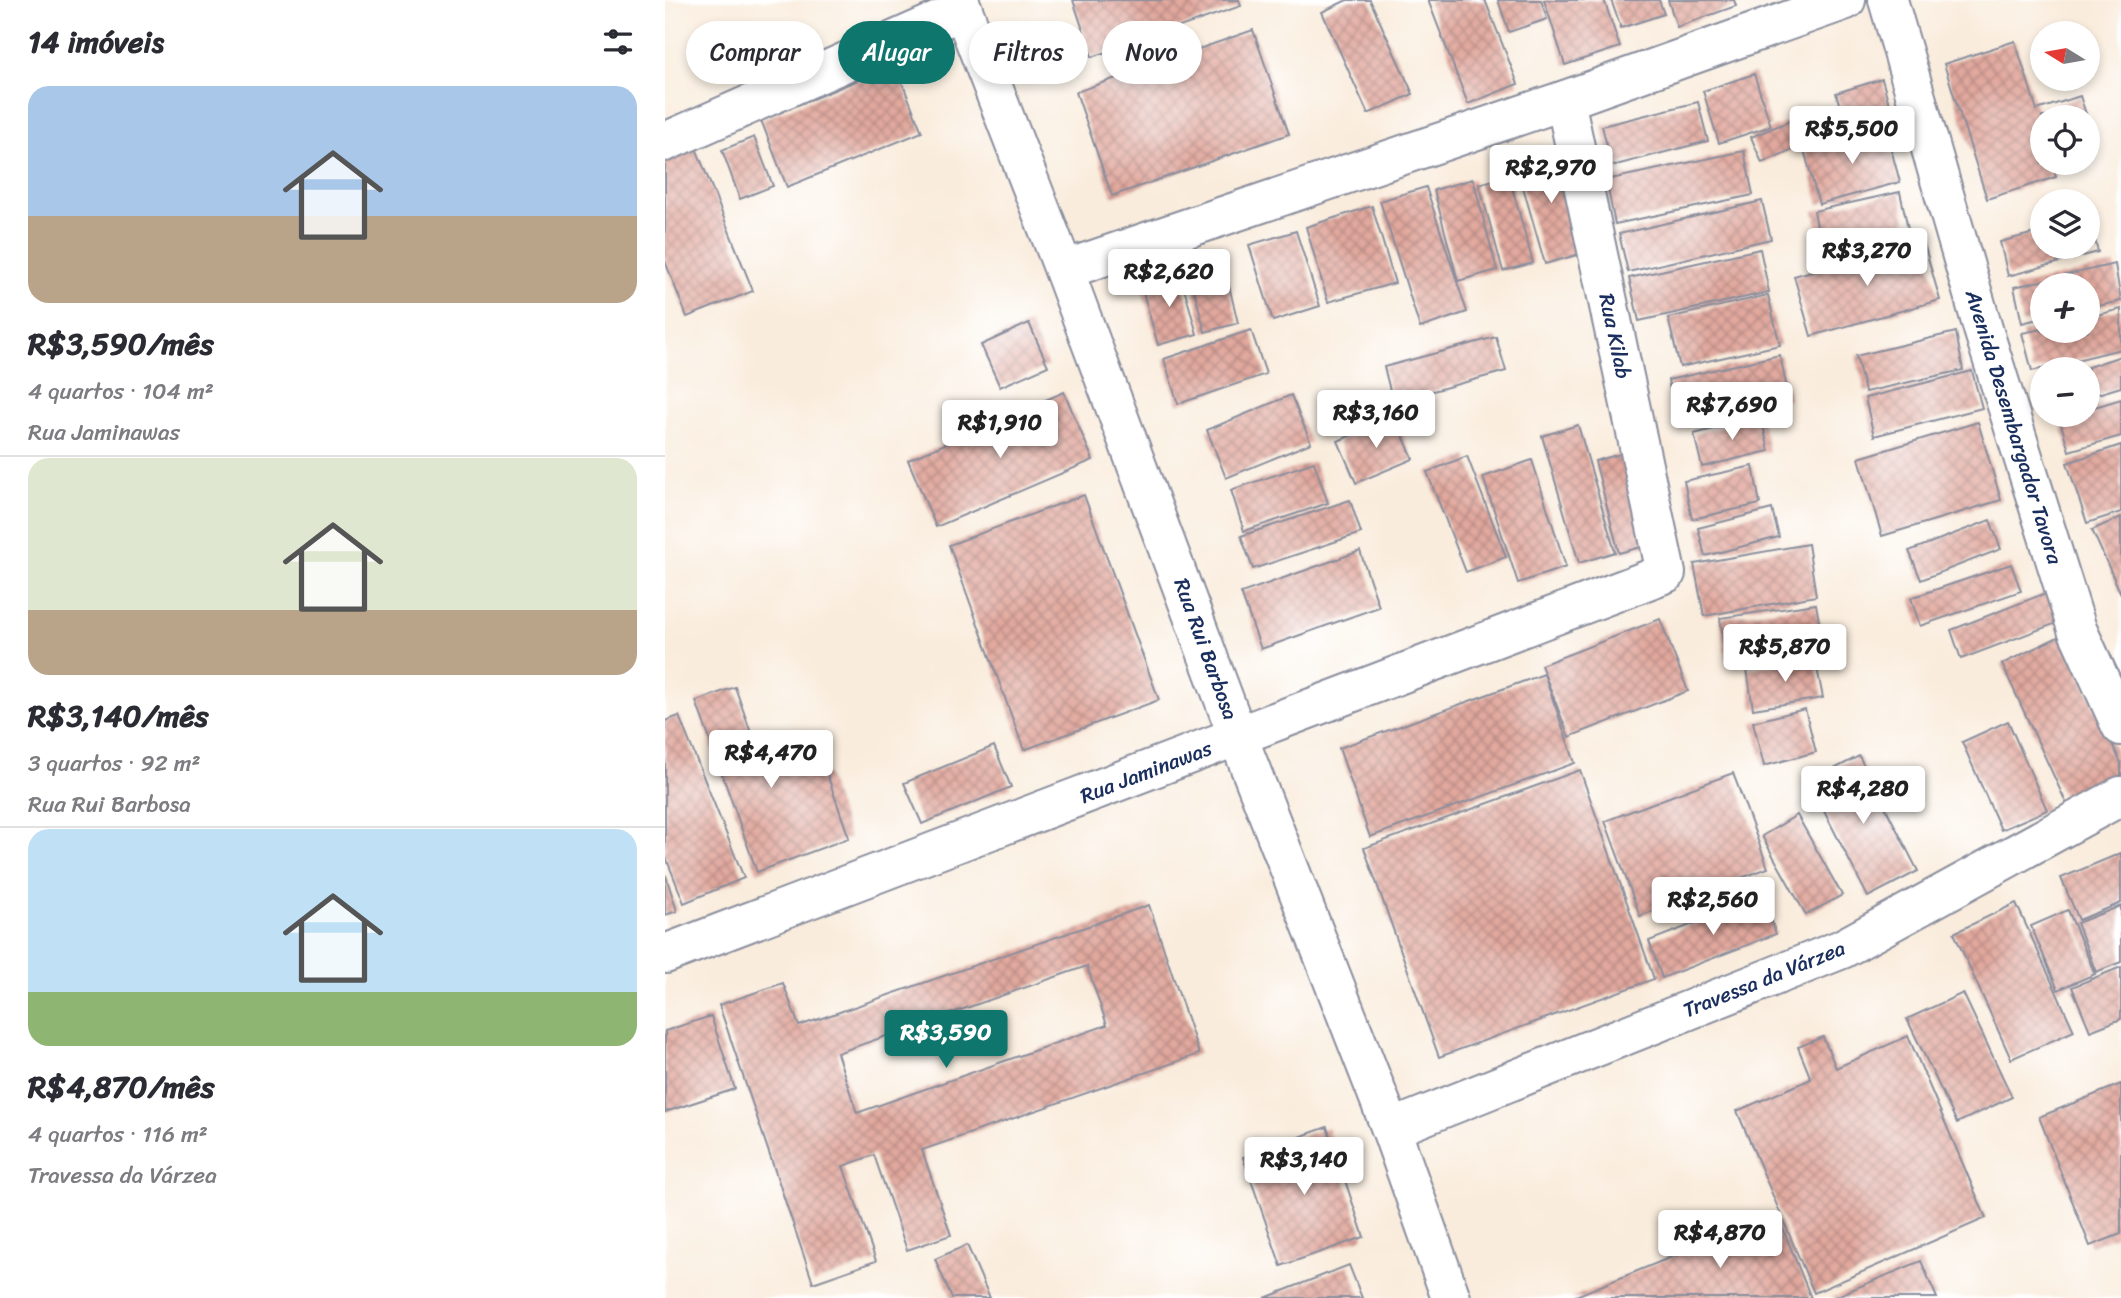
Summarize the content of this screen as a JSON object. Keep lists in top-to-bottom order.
{
  "streets": {
    "street": [
      "Rua Kilab",
      "Avenida Desembargador Tavora",
      "Rua Rui Barbosa",
      "Rua Jaminawas",
      "Travessa da Várzea"
    ]
  },
  "crossings": [
    ["Rua Kilab", "Rua Jaminawas"],
    ["Rua Rui Barbosa", "Rua Jaminawas"],
    ["Rua Rui Barbosa", "Travessa da Várzea"]
  ],
  "north": "left",
  "page": {
    "heading": "14 imóveis",
    "map_buttons": ["+", "−"],
    "chip": [
      "Comprar",
      "Alugar",
      "Filtros",
      "Novo"
    ],
    "list": [
      {
        "name": "R$3,590/mês",
        "note": "4 quartos · 104 m² · Rua Jaminawas"
      },
      {
        "name": "R$3,140/mês",
        "note": "3 quartos · 92 m² · Rua Rui Barbosa"
      },
      {
        "name": "R$4,870/mês",
        "note": "4 quartos · 116 m² · Travessa da Várzea"
      }
    ],
    "price": [
      "R$5,500",
      "R$2,970",
      "R$3,270",
      "R$2,620",
      "R$7,690",
      "R$3,160",
      "R$1,910",
      "R$5,870",
      "R$4,470",
      "R$4,280",
      "R$2,560",
      "R$3,590",
      "R$3,140",
      "R$4,870"
    ]
  }
}
